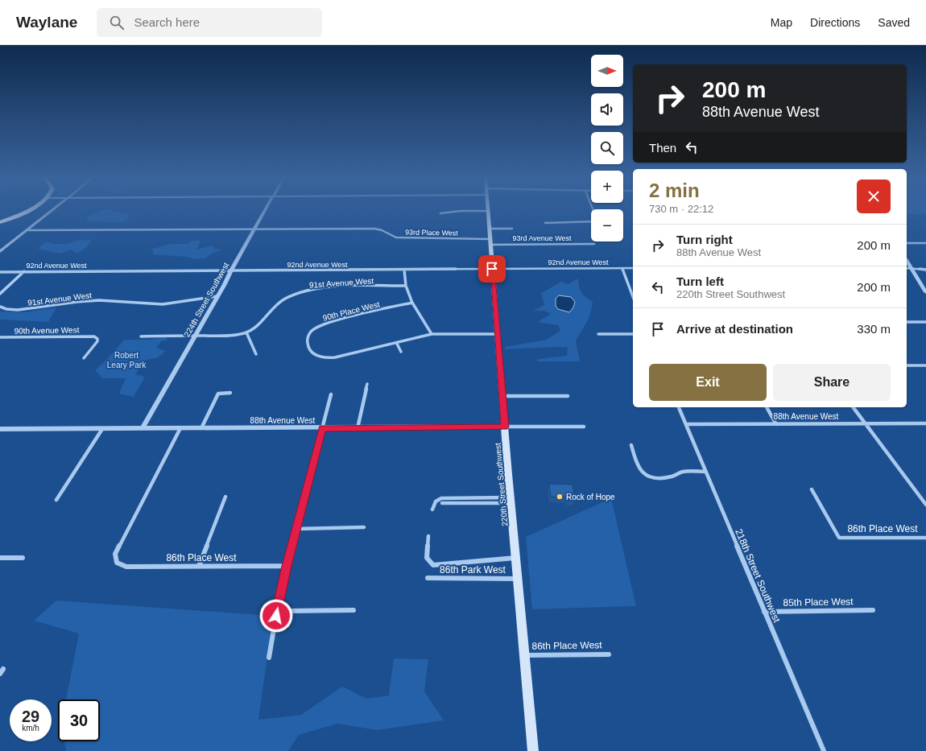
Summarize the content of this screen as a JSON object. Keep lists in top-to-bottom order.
{
  "streets": {
    "main road": ["220th Street Southwest"],
    "street": [
      "93rd Place West",
      "93rd Avenue West",
      "92nd Avenue West",
      "91st Avenue West",
      "224th Street Southwest",
      "90th Place West",
      "90th Avenue West",
      "88th Avenue West",
      "86th Place West",
      "86th Park West",
      "218th Street Southwest",
      "85th Place West"
    ]
  },
  "crossings": [
    ["93rd Place West", "93rd Avenue West"],
    ["93rd Place West", "224th Street Southwest"],
    ["93rd Place West", "220th Street Southwest"],
    ["93rd Avenue West", "220th Street Southwest"],
    ["92nd Avenue West", "224th Street Southwest"],
    ["92nd Avenue West", "220th Street Southwest"],
    ["91st Avenue West", "224th Street Southwest"],
    ["224th Street Southwest", "88th Avenue West"],
    ["88th Avenue West", "220th Street Southwest"],
    ["88th Avenue West", "86th Place West"],
    ["88th Avenue West", "218th Street Southwest"],
    ["220th Street Southwest", "86th Place West"],
    ["220th Street Southwest", "86th Park West"],
    ["218th Street Southwest", "85th Place West"]
  ],
  "parks": ["Robert Leary Park"],
  "places": ["Rock of Hope"],
  "north": "right",
  "page": {
    "header": "Waylane",
    "search": "Search here",
    "nav": ["Map", "Directions", "Saved"],
    "map_buttons": ["+", "−"],
    "turn": ["200 m", "88th Avenue West"],
    "then": "Then",
    "heading": ["2 min", "730 m · 22:12"],
    "list": [
      {
        "name": "Turn right",
        "note": "88th Avenue West",
        "value": "200 m"
      },
      {
        "name": "Turn left",
        "note": "220th Street Southwest",
        "value": "200 m"
      },
      {
        "name": "Arrive at destination",
        "value": "330 m"
      }
    ],
    "buttons": ["Exit", "Share"],
    "speed": "29 km/h",
    "limit": "30"
  }
}
